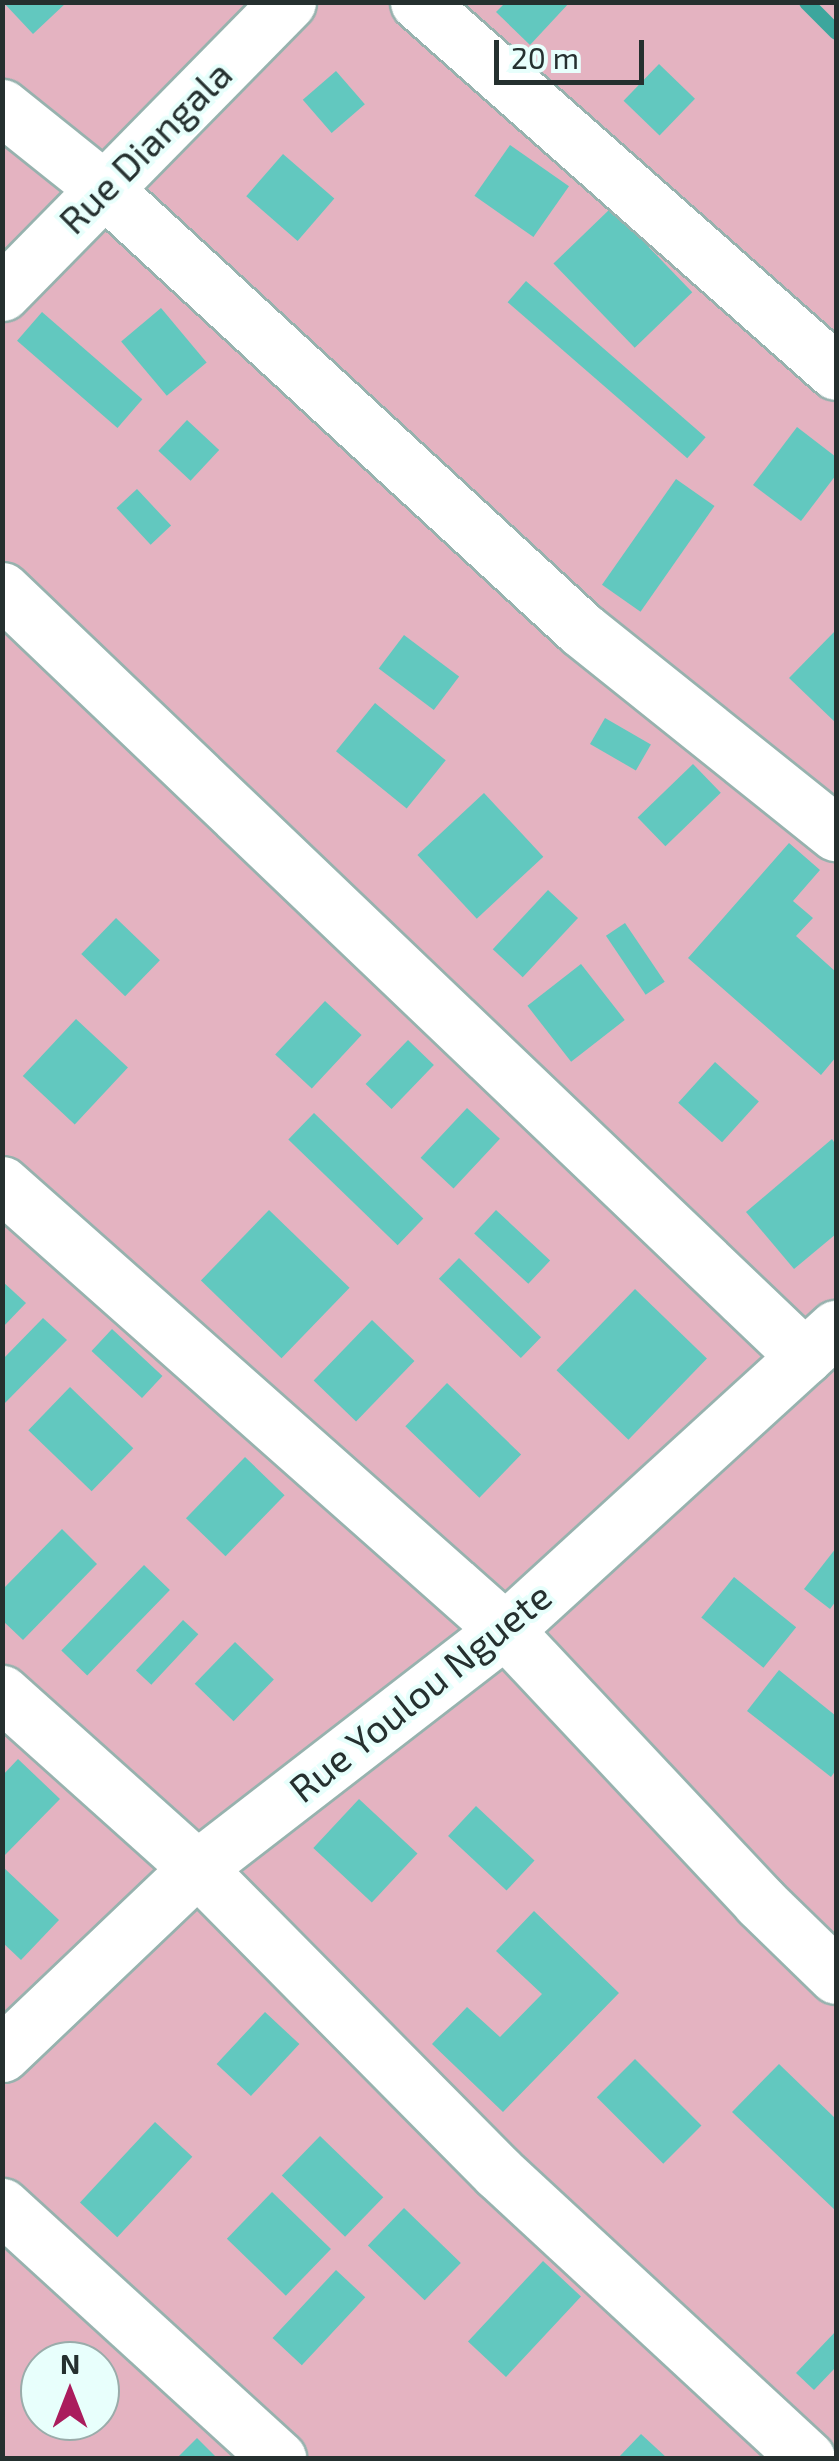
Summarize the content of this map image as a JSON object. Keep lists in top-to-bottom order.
{
  "streets": {
    "street": ["Rue Diangala", "Rue Youlou Nguete"]
  },
  "scale_bar": "20 m",
  "north": "top"
}
